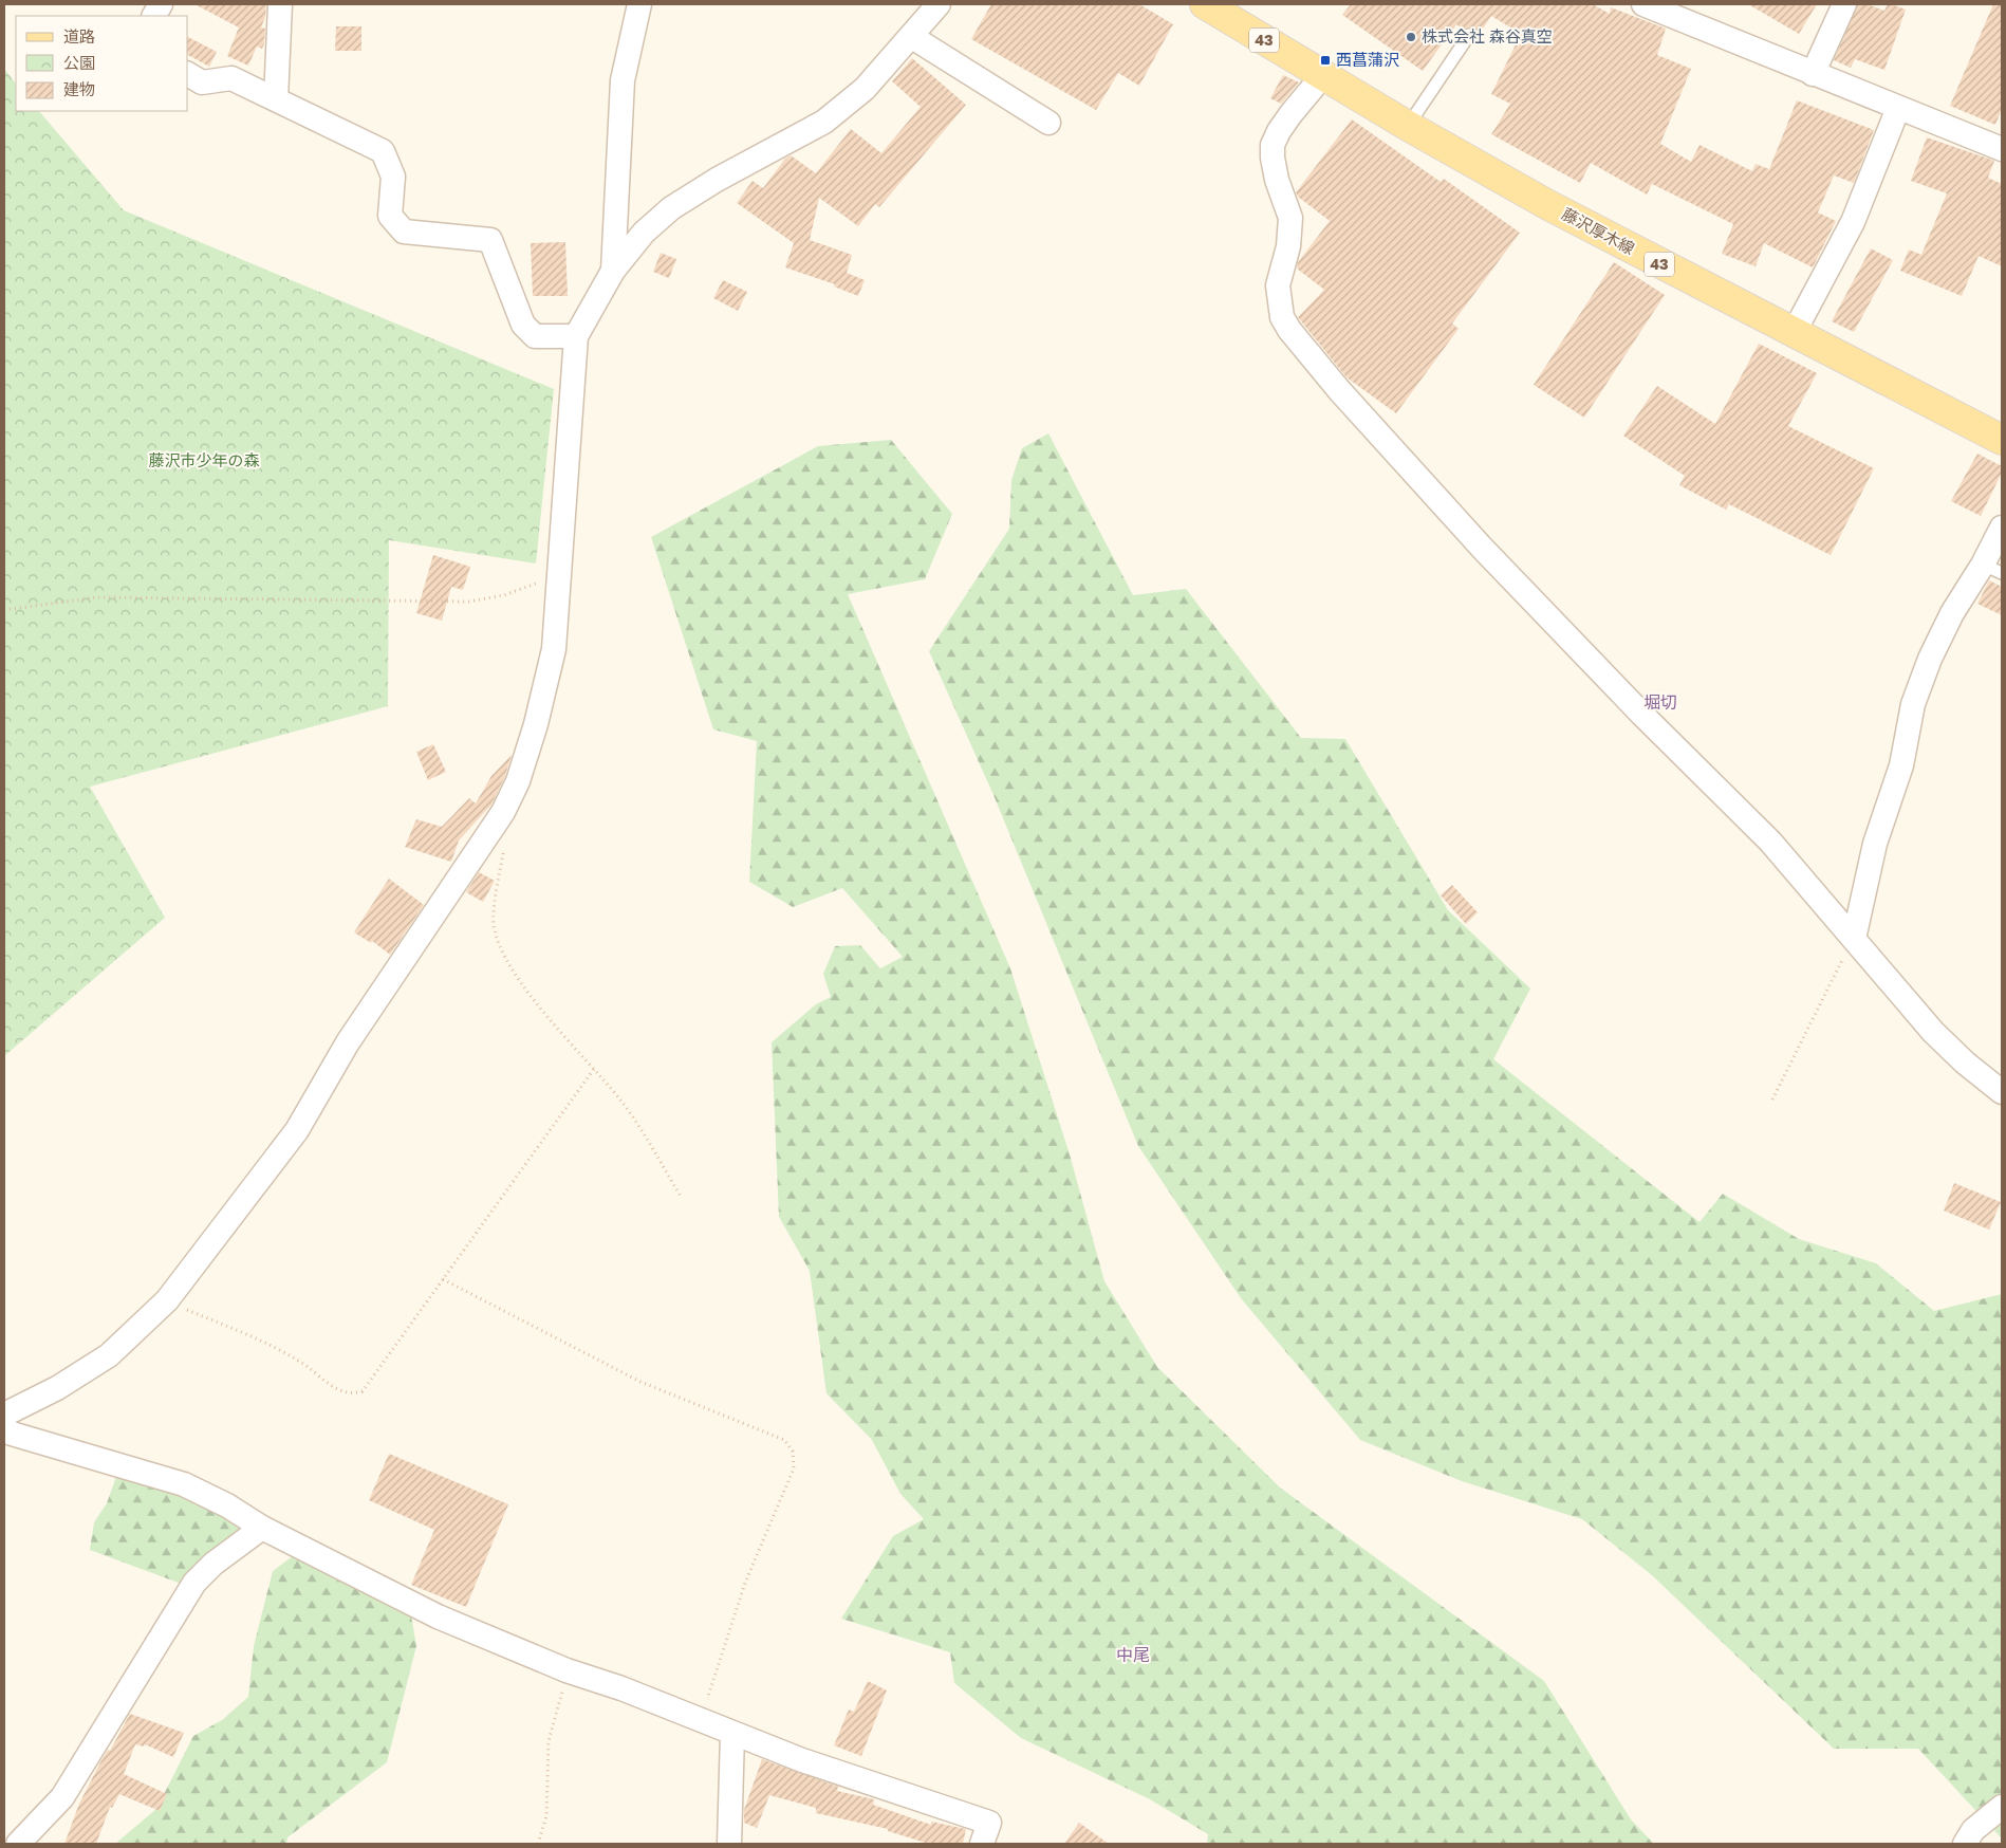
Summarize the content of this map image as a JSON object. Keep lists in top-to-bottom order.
{
  "streets": {
    "main road": ["43", "藤沢厚木線"]
  },
  "districts": ["堀切", "中尾"],
  "parks": ["藤沢市少年の森"],
  "places": {
    "other": ["株式会社 森谷真空"],
    "transit": ["西菖蒲沢"]
  },
  "legend": ["道路", "公園", "建物"]
}
